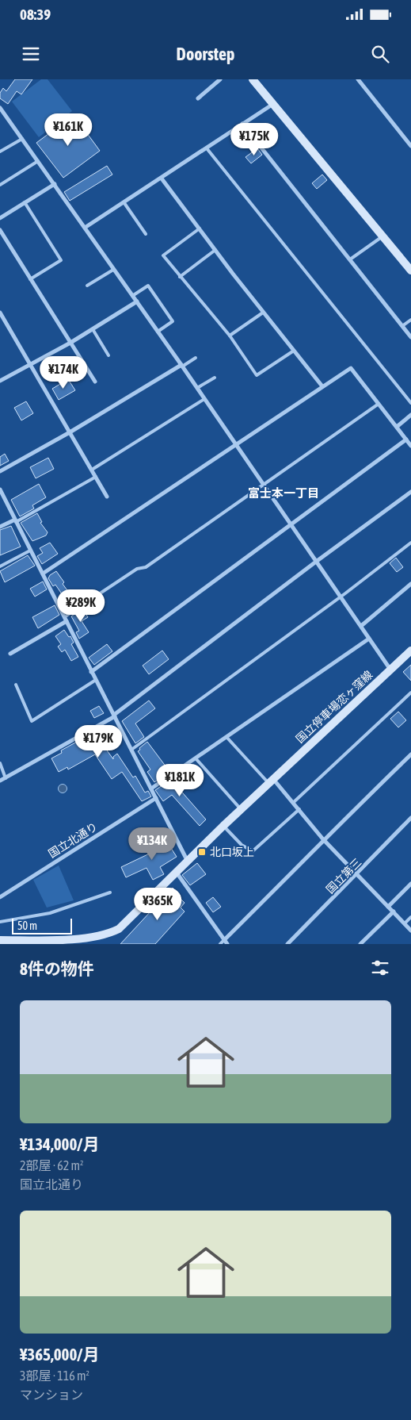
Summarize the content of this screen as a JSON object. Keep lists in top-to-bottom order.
{
  "streets": {
    "main road": ["国立停車場恋ヶ窪線"],
    "street": ["国立北通り", "国立第三"]
  },
  "districts": ["富士本一丁目"],
  "places": {
    "transit": ["北口坂上"]
  },
  "scale_bar": "50 m",
  "page": {
    "status": "08:39",
    "header": "Doorstep",
    "price": [
      "¥161K",
      "¥175K",
      "¥174K",
      "¥289K",
      "¥179K",
      "¥181K",
      "¥134K",
      "¥365K"
    ],
    "scale": "50 m",
    "heading": "8件の物件",
    "list": [
      {
        "name": "¥134,000/月",
        "note": "2部屋 · 62 m² · 国立北通り"
      },
      {
        "name": "¥365,000/月",
        "note": "3部屋 · 116 m² · マンション"
      }
    ]
  }
}
